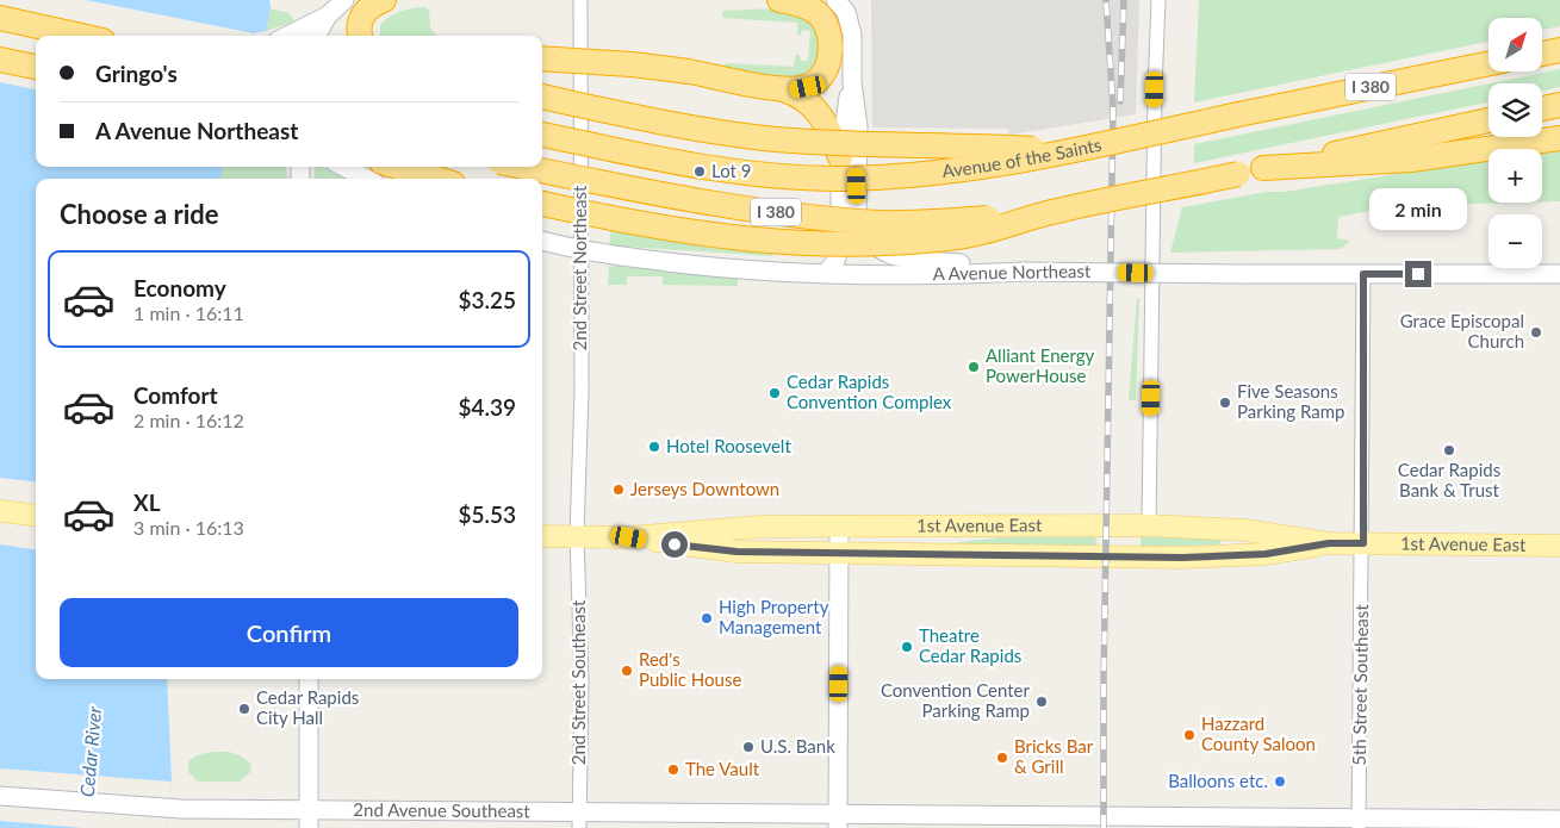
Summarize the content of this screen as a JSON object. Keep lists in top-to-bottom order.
{
  "streets": {
    "highway": ["I 380", "Avenue of the Saints"],
    "main road": ["1st Avenue East"],
    "street": [
      "2nd Street Northeast",
      "A Avenue Northeast",
      "2nd Street Southeast",
      "5th Street Southeast",
      "2nd Avenue Southeast"
    ]
  },
  "crossings": [
    ["2nd Street Northeast", "A Avenue Northeast"],
    ["2nd Street Northeast", "1st Avenue East"],
    ["2nd Street Northeast", "2nd Street Southeast"],
    ["A Avenue Northeast", "5th Street Southeast"],
    ["1st Avenue East", "2nd Street Southeast"],
    ["1st Avenue East", "5th Street Southeast"],
    ["2nd Street Southeast", "2nd Avenue Southeast"],
    ["5th Street Southeast", "2nd Avenue Southeast"]
  ],
  "water": ["Cedar River"],
  "places": [
    "Lot 9",
    "Grace Episcopal Church",
    "Alliant Energy PowerHouse",
    "Cedar Rapids Convention Complex",
    "Five Seasons Parking Ramp",
    "Hotel Roosevelt",
    "Cedar Rapids Bank & Trust",
    "Jerseys Downtown",
    "High Property Management",
    "Theatre Cedar Rapids",
    "Red's Public House",
    "Convention Center Parking Ramp",
    "Cedar Rapids City Hall",
    "Hazzard County Saloon",
    "U.S. Bank",
    "Bricks Bar & Grill",
    "The Vault",
    "Balloons etc."
  ],
  "north": "top right",
  "page": {
    "map_buttons": ["+", "−"],
    "banner": ["Gringo's", "A Avenue Northeast"],
    "heading": "Choose a ride",
    "bubble": "2 min",
    "list": [
      {
        "name": "Economy",
        "note": "1 min · 16:11",
        "value": "$3.25"
      },
      {
        "name": "Comfort",
        "note": "2 min · 16:12",
        "value": "$4.39"
      },
      {
        "name": "XL",
        "note": "3 min · 16:13",
        "value": "$5.53"
      }
    ],
    "buttons": "Confirm"
  }
}
